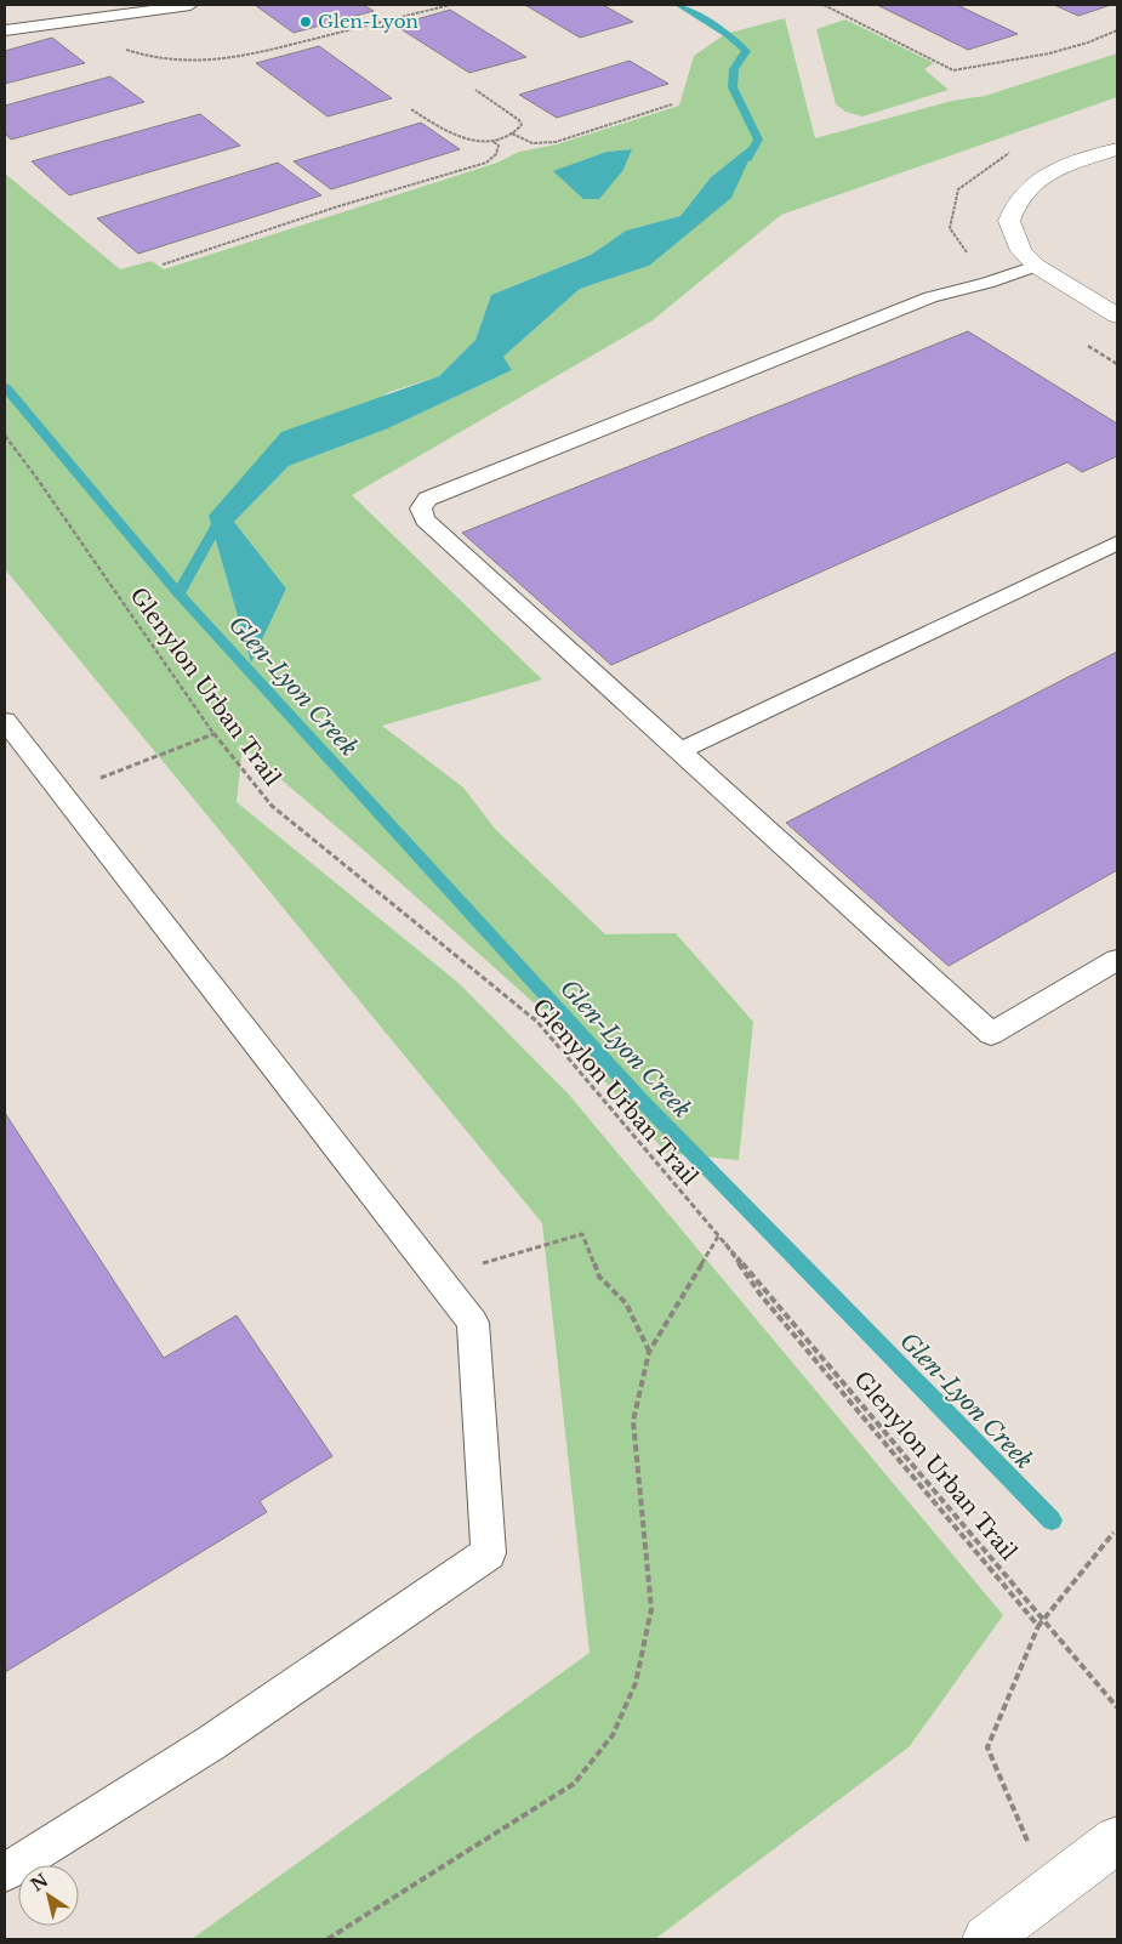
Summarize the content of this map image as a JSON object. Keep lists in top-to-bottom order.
{
  "streets": {
    "path": ["Glenylon Urban Trail"]
  },
  "water": ["Glen-Lyon Creek"],
  "places": ["Glen-Lyon"],
  "north": "top left"
}
